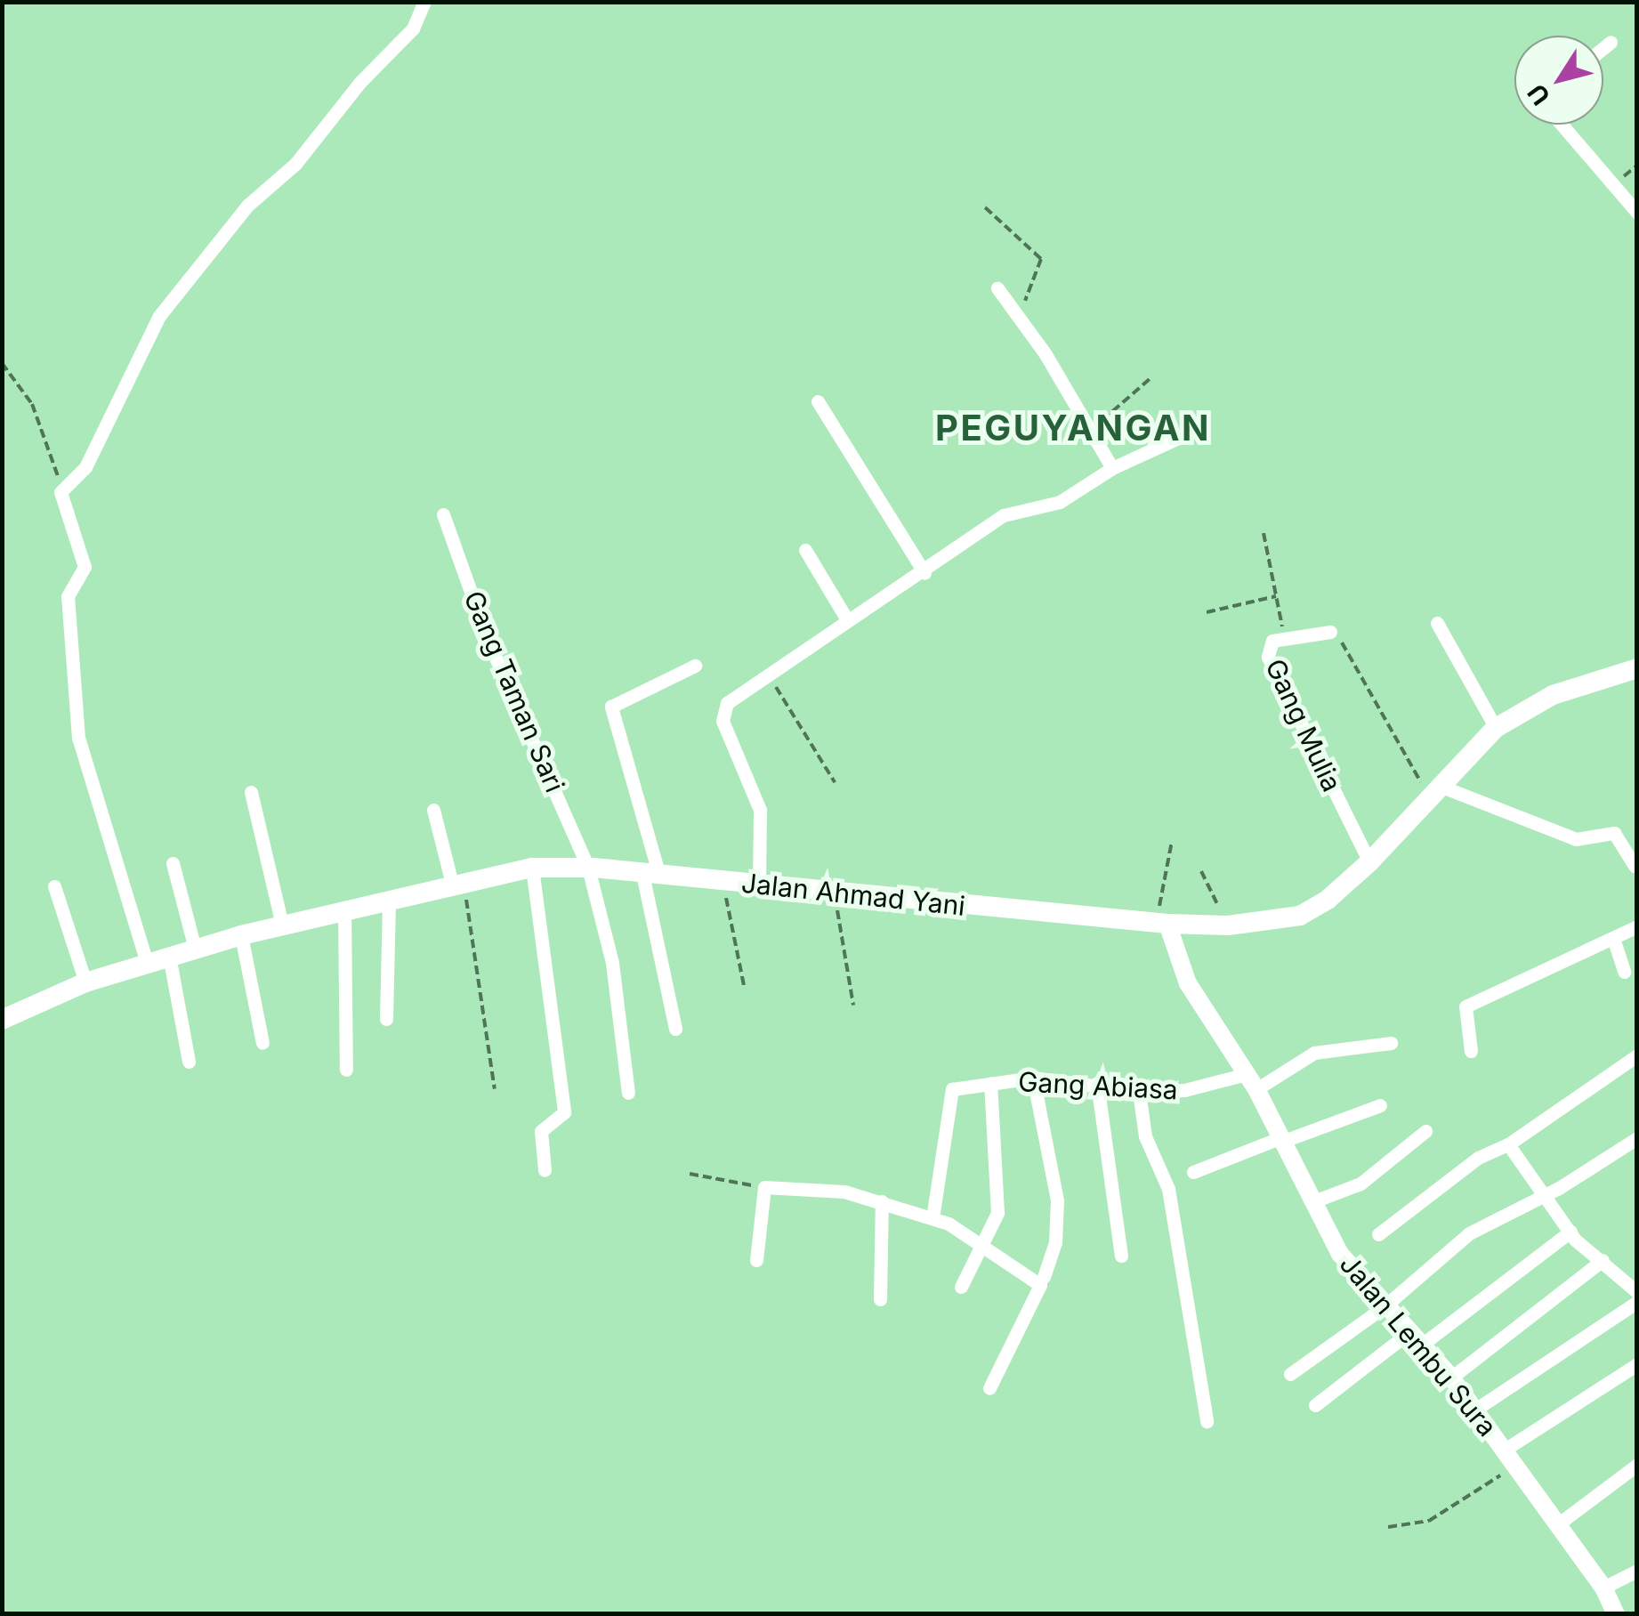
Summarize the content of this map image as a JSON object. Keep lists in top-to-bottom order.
{
  "streets": {
    "main road": ["Jalan Ahmad Yani"],
    "street": [
      "Gang Taman Sari",
      "Gang Mulia",
      "Gang Abiasa",
      "Jalan Lembu Sura"
    ]
  },
  "crossings": [
    ["Gang Taman Sari", "Jalan Ahmad Yani"],
    ["Gang Mulia", "Jalan Ahmad Yani"],
    ["Jalan Ahmad Yani", "Jalan Lembu Sura"],
    ["Gang Abiasa", "Jalan Lembu Sura"]
  ],
  "districts": ["PEGUYANGAN"],
  "north": "bottom left"
}
